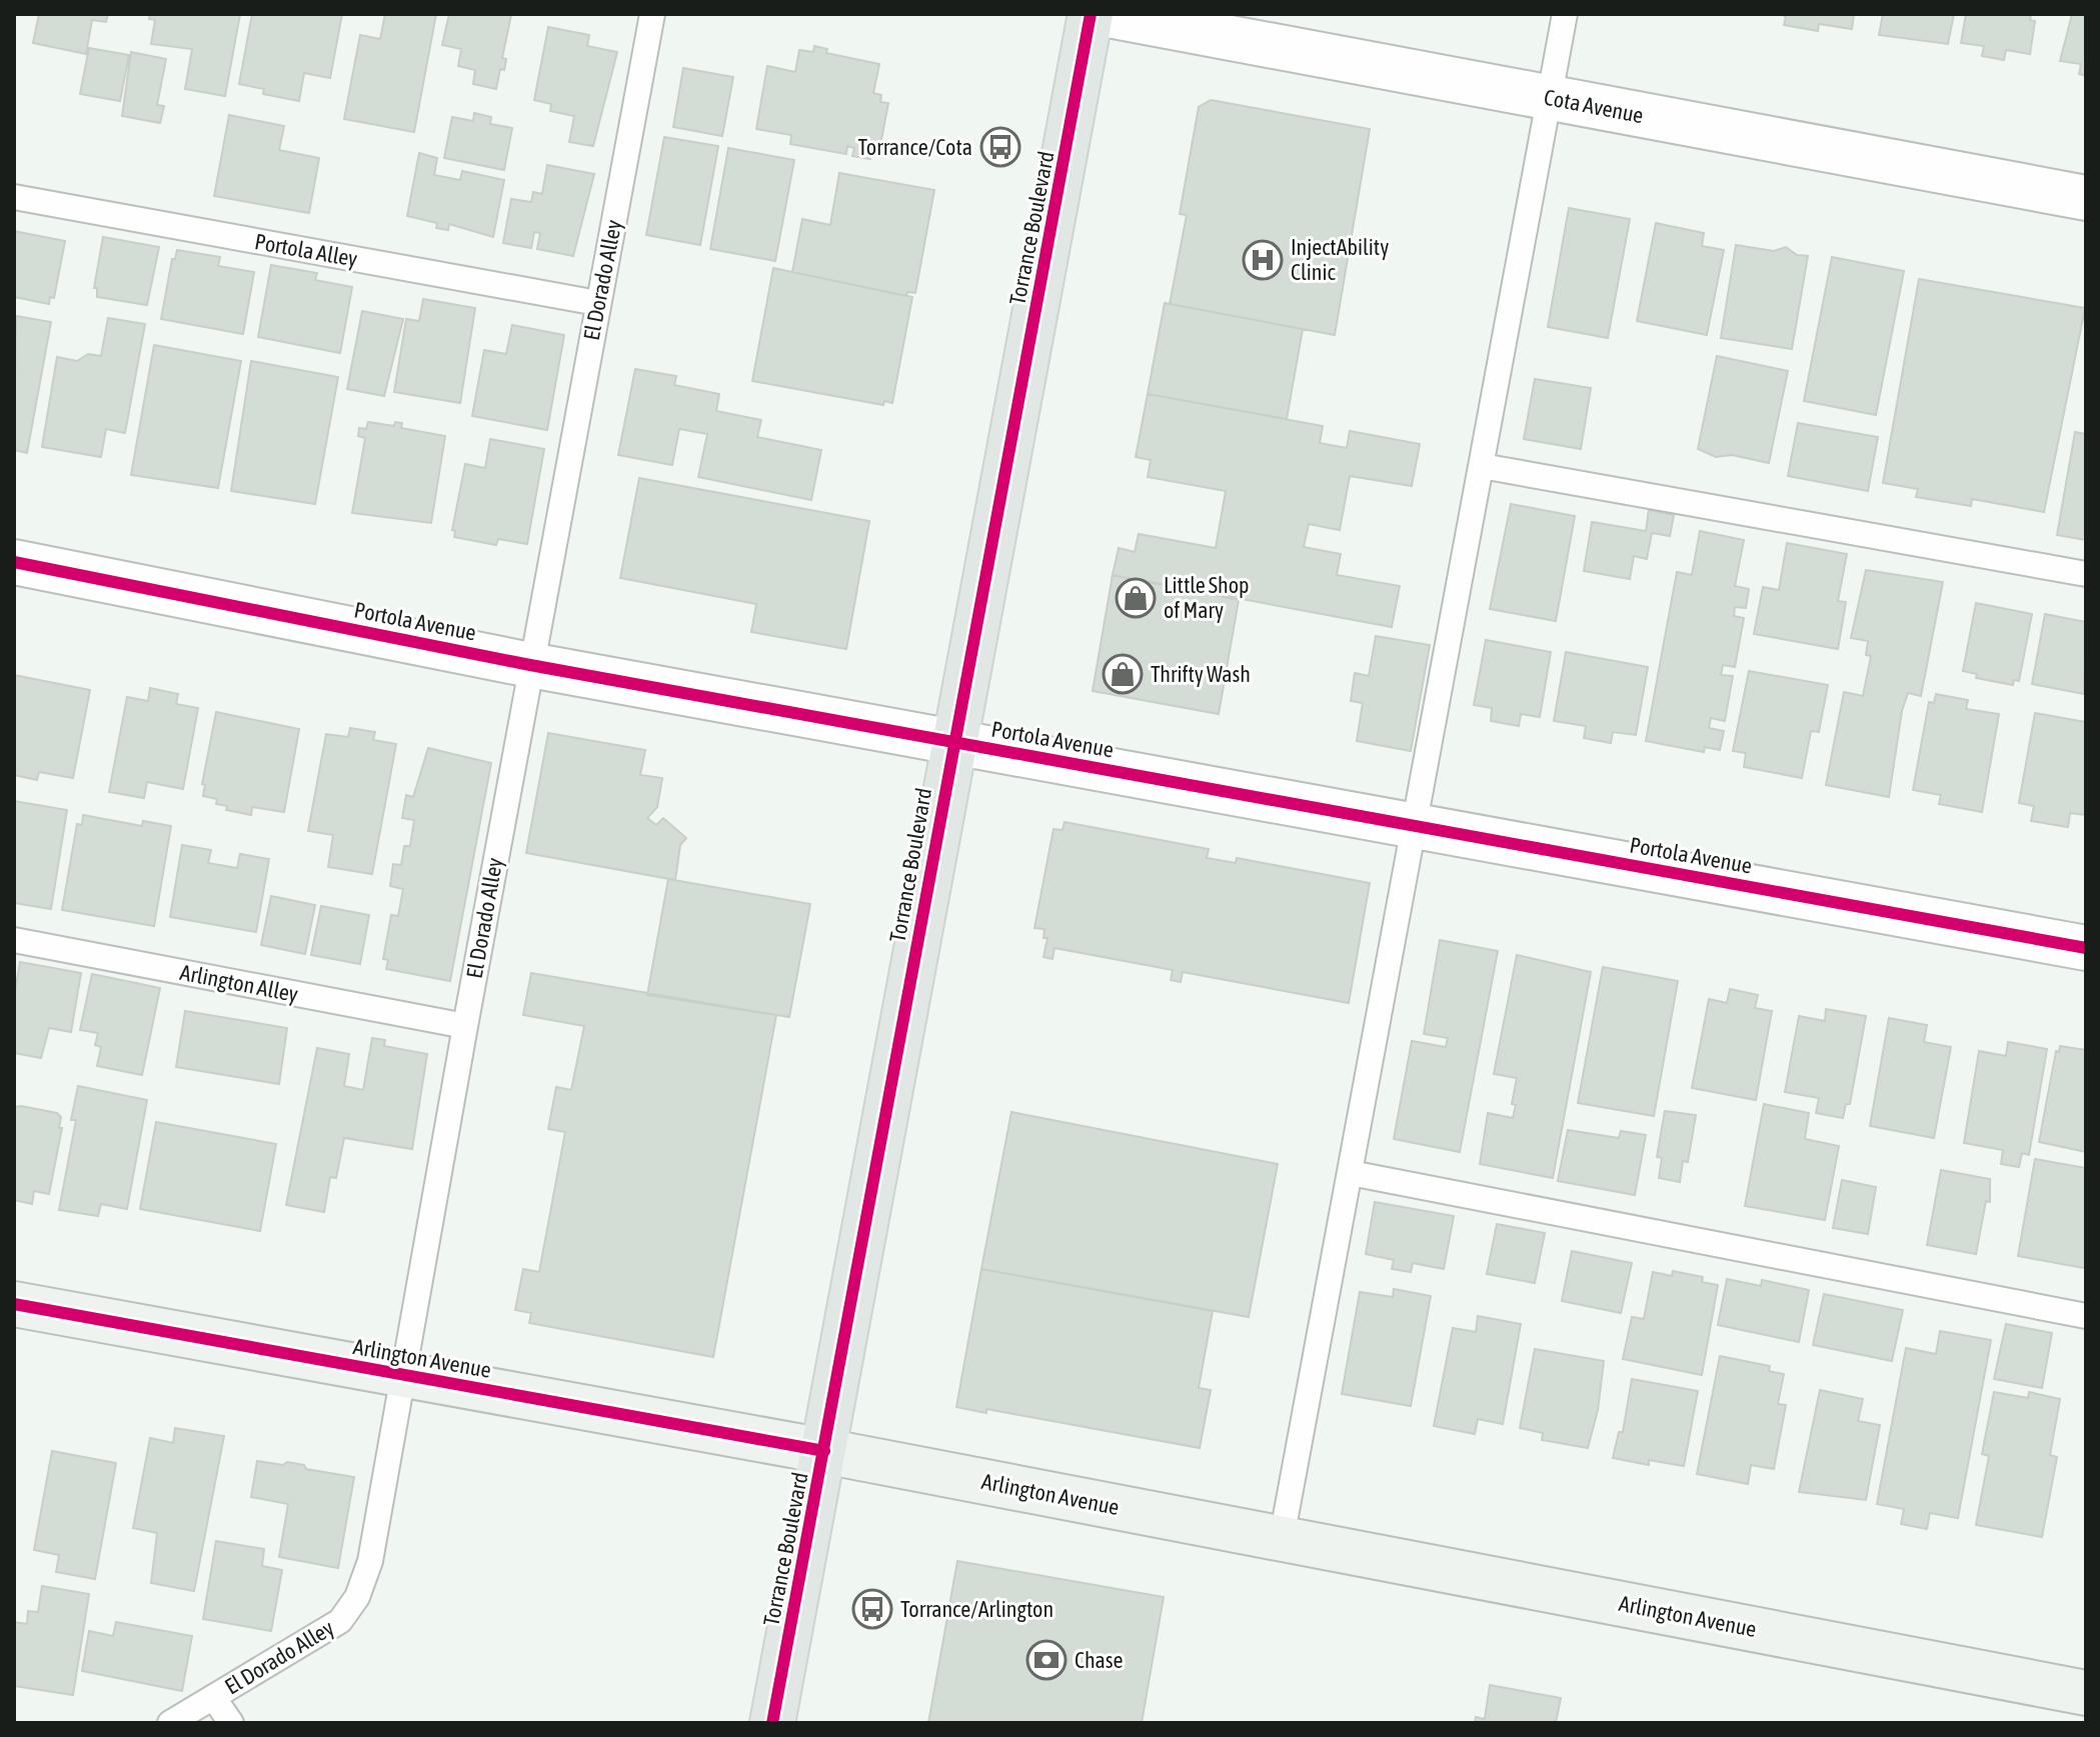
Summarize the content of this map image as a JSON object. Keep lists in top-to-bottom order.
{
  "streets": {
    "main road": ["Torrance Boulevard"],
    "street": ["Cota Avenue", "Portola Avenue", "Arlington Avenue"],
    "lane": ["Portola Alley", "El Dorado Alley", "Arlington Alley"]
  },
  "crossings": [
    ["Torrance Boulevard", "Portola Avenue"],
    ["Torrance Boulevard", "Arlington Avenue"],
    ["Portola Alley", "El Dorado Alley"],
    ["El Dorado Alley", "Portola Avenue"],
    ["El Dorado Alley", "Arlington Alley"],
    ["El Dorado Alley", "Arlington Avenue"]
  ],
  "places": {
    "bus stop": ["Torrance/Cota", "Torrance/Arlington"],
    "hospital": ["InjectAbility Clinic"],
    "shop": ["Little Shop of Mary", "Thrifty Wash"],
    "bank": ["Chase"]
  }
}
